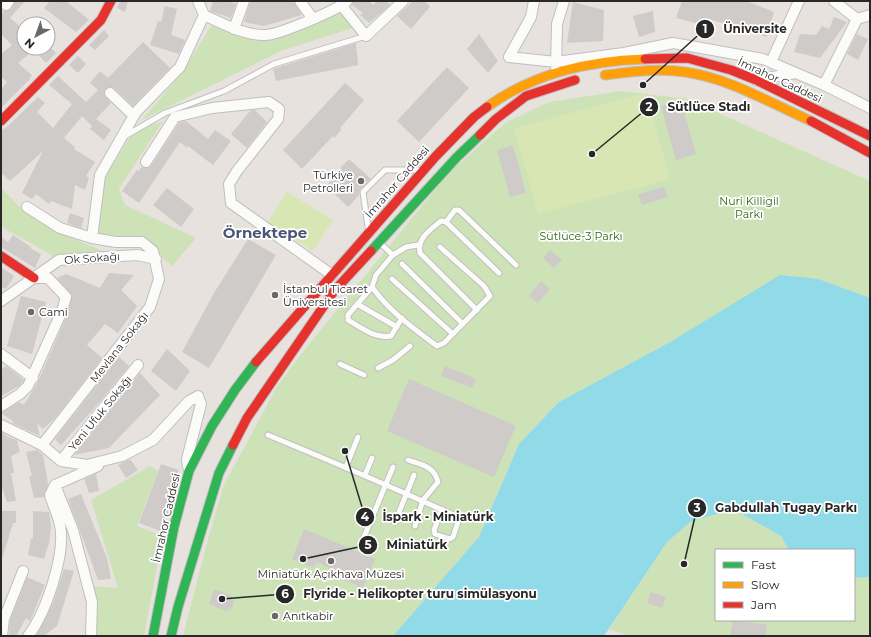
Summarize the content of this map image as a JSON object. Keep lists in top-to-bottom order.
{
  "streets": {
    "main road": ["İmrahor Caddesi"],
    "street": ["Ok Sokağı", "Mevlana Sokağı", "Yeni Ufuk Sokağı"]
  },
  "crossings": [
    ["Ok Sokağı", "Mevlana Sokağı"]
  ],
  "districts": ["Örnektepe"],
  "parks": ["Nuri Killigil Parkı", "Sütlüce-3 Parkı"],
  "places": [
    "Üniversite",
    "Sütlüce Stadı",
    "Türkiye Petrolleri",
    "İstanbul Ticaret Üniversitesi",
    "Cami",
    "İspark - Miniatürk",
    "Miniatürk",
    "Miniatürk Açıkhava Müzesi",
    "Gabdullah Tugay Parkı",
    "Flyride - Helikopter turu simülasyonu",
    "Anıtkabir"
  ],
  "legend": ["Fast", "Slow", "Jam"],
  "north": "bottom left"
}
